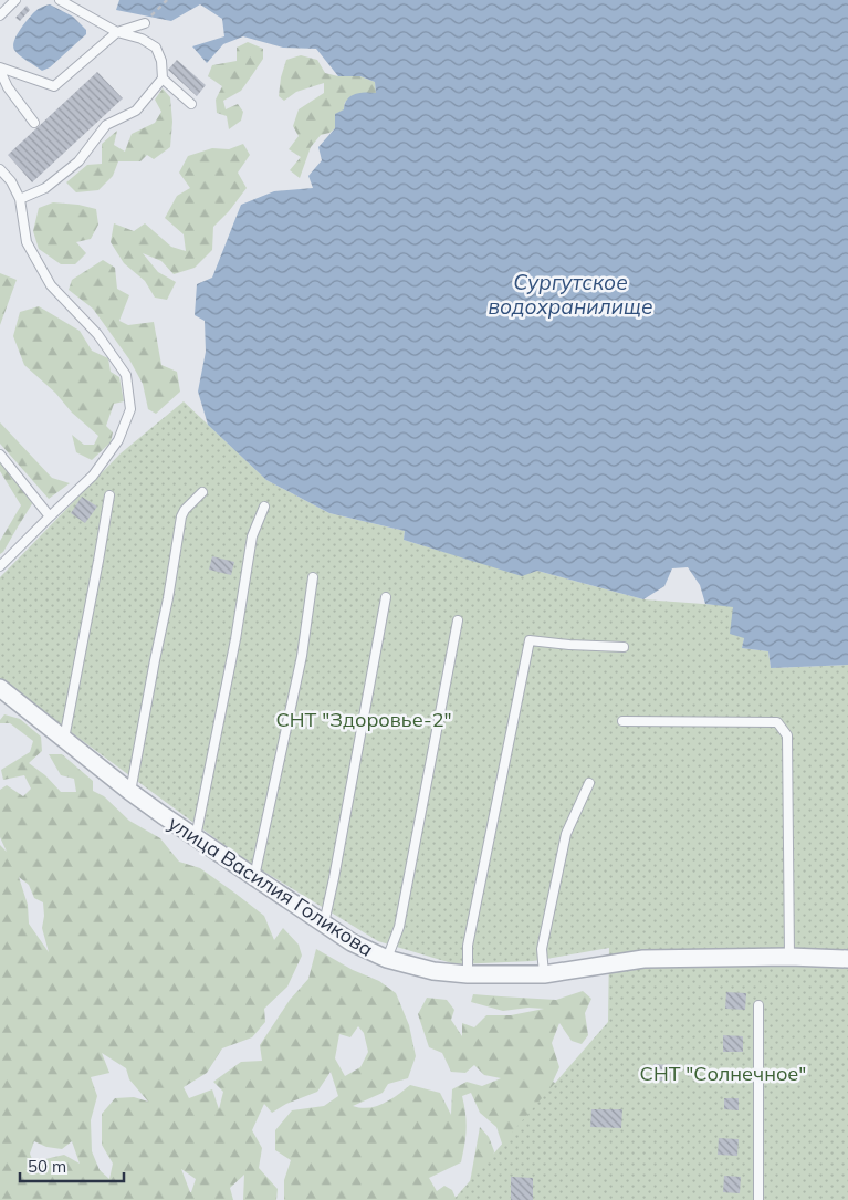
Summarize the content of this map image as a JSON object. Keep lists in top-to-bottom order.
{
  "streets": {
    "street": ["улица Василия Голикова"]
  },
  "water": ["Сургутское водохранилище"],
  "parks": ["СНТ \"Здоровье-2\"", "СНТ \"Солнечное\""],
  "scale_bar": "50 m"
}
